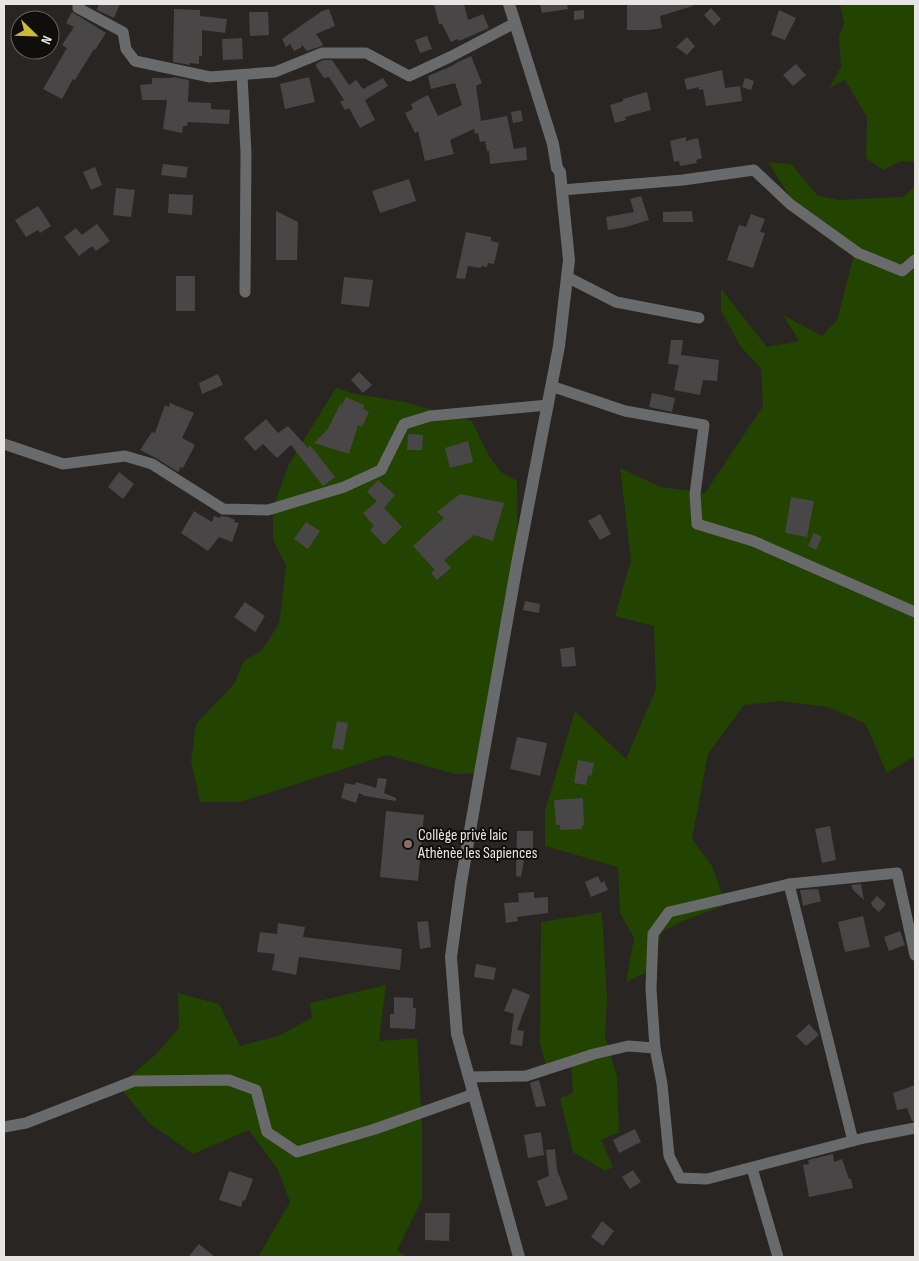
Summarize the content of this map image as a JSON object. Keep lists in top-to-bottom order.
{
  "places": ["Collège privè laic Athènèe les Sapiences"],
  "north": "bottom right"
}
